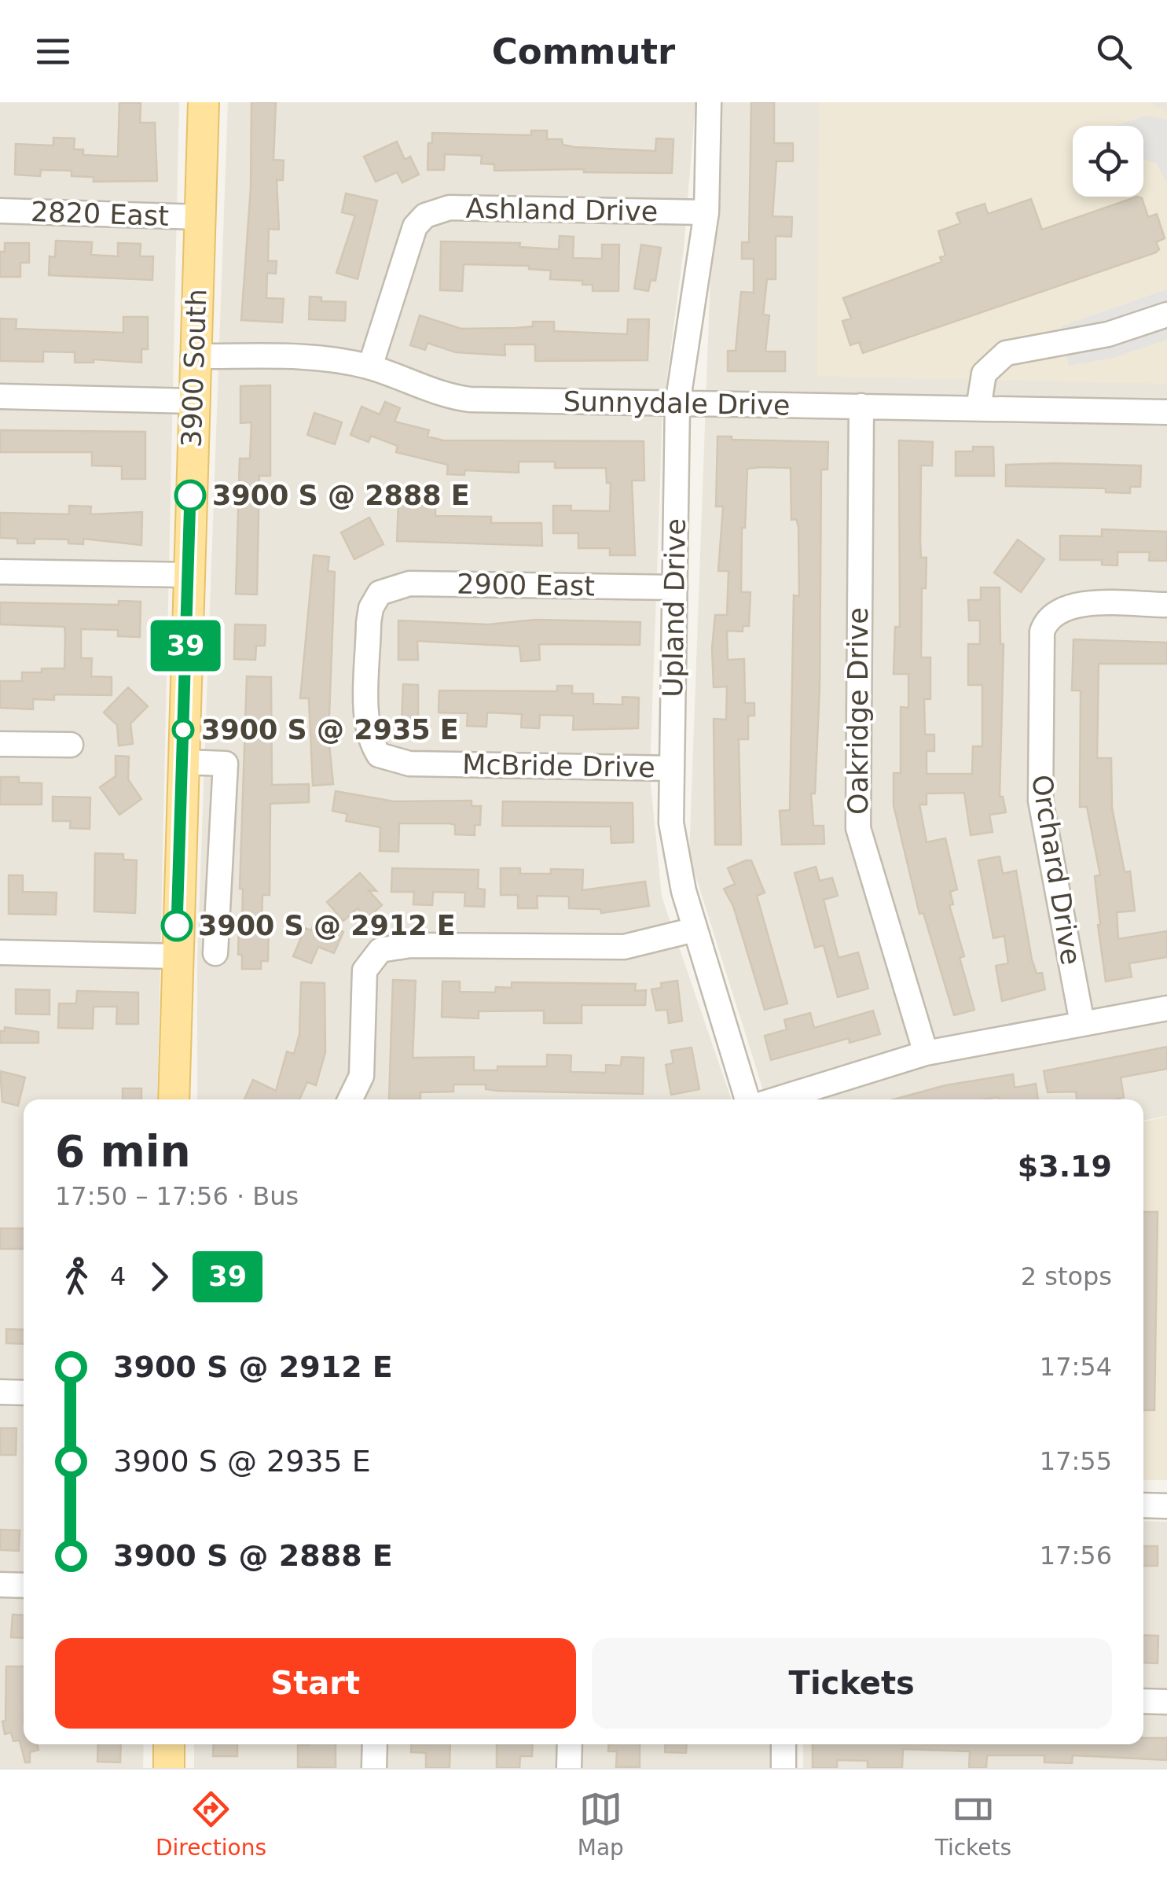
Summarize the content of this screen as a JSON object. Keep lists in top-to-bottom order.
{
  "streets": {
    "main road": ["3900 South"],
    "street": [
      "Ashland Drive",
      "2820 East",
      "Sunnydale Drive",
      "2900 East",
      "Upland Drive",
      "Oakridge Drive",
      "McBride Drive",
      "Orchard Drive"
    ]
  },
  "crossings": [
    ["Ashland Drive", "Sunnydale Drive"],
    ["Ashland Drive", "Upland Drive"],
    ["2820 East", "3900 South"],
    ["3900 South", "Sunnydale Drive"],
    ["Sunnydale Drive", "Upland Drive"],
    ["Sunnydale Drive", "Oakridge Drive"],
    ["2900 East", "Upland Drive"],
    ["2900 East", "McBride Drive"],
    ["Upland Drive", "McBride Drive"]
  ],
  "places": ["3900 S @ 2888 E", "3900 S @ 2935 E", "3900 S @ 2912 E"],
  "lines": ["bus line 39"],
  "page": {
    "header": "Commutr",
    "on_map": "39",
    "heading": ["6 min", "17:50 – 17:56 · Bus", "$3.19"],
    "legs": ["4", "39", "2 stops"],
    "list": [
      {
        "name": "3900 S @ 2912 E",
        "value": "17:54"
      },
      {
        "name": "3900 S @ 2935 E",
        "value": "17:55"
      },
      {
        "name": "3900 S @ 2888 E",
        "value": "17:56"
      }
    ],
    "buttons": ["Start", "Tickets"],
    "tabs": ["Directions", "Map", "Tickets"]
  }
}
